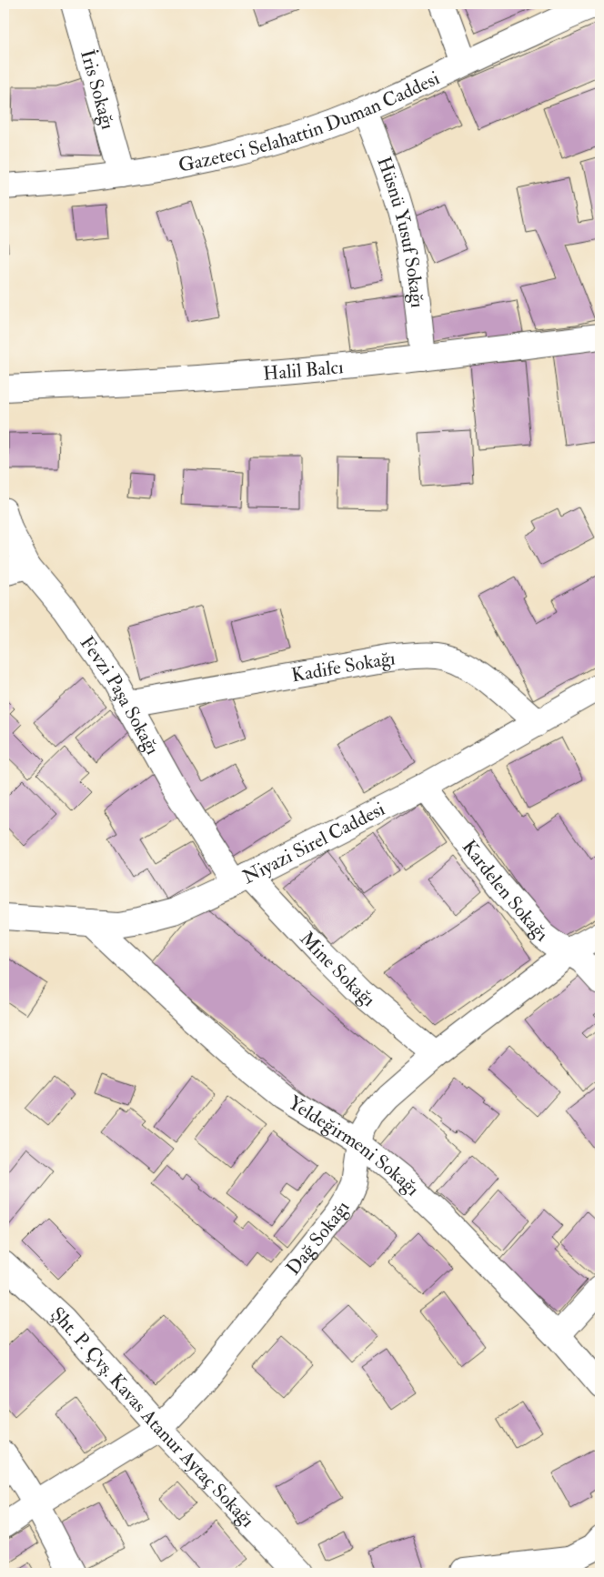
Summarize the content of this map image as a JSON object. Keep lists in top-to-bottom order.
{
  "streets": {
    "street": [
      "İris Sokağı",
      "Gazeteci Selahattin Duman Caddesi",
      "Hüsnü Yusuf Sokağı",
      "Halil Balcı",
      "Kadife Sokağı",
      "Fevzi Paşa Sokağı",
      "Niyazi Sirel Caddesi",
      "Kardelen Sokağı",
      "Mine Sokağı",
      "Yeldeğirmeni Sokağı",
      "Dağ Sokağı",
      "Şht. P. Çvş. Kavas Atanur Aytaç Sokağı"
    ]
  },
  "crossings": [
    ["İris Sokağı", "Gazeteci Selahattin Duman Caddesi"],
    ["Gazeteci Selahattin Duman Caddesi", "Hüsnü Yusuf Sokağı"],
    ["Hüsnü Yusuf Sokağı", "Halil Balcı"],
    ["Kadife Sokağı", "Fevzi Paşa Sokağı"],
    ["Kadife Sokağı", "Niyazi Sirel Caddesi"],
    ["Fevzi Paşa Sokağı", "Niyazi Sirel Caddesi"],
    ["Fevzi Paşa Sokağı", "Mine Sokağı"],
    ["Niyazi Sirel Caddesi", "Kardelen Sokağı"],
    ["Niyazi Sirel Caddesi", "Mine Sokağı"],
    ["Niyazi Sirel Caddesi", "Yeldeğirmeni Sokağı"],
    ["Kardelen Sokağı", "Dağ Sokağı"],
    ["Mine Sokağı", "Dağ Sokağı"],
    ["Yeldeğirmeni Sokağı", "Dağ Sokağı"],
    ["Dağ Sokağı", "Şht. P. Çvş. Kavas Atanur Aytaç Sokağı"]
  ]
}
